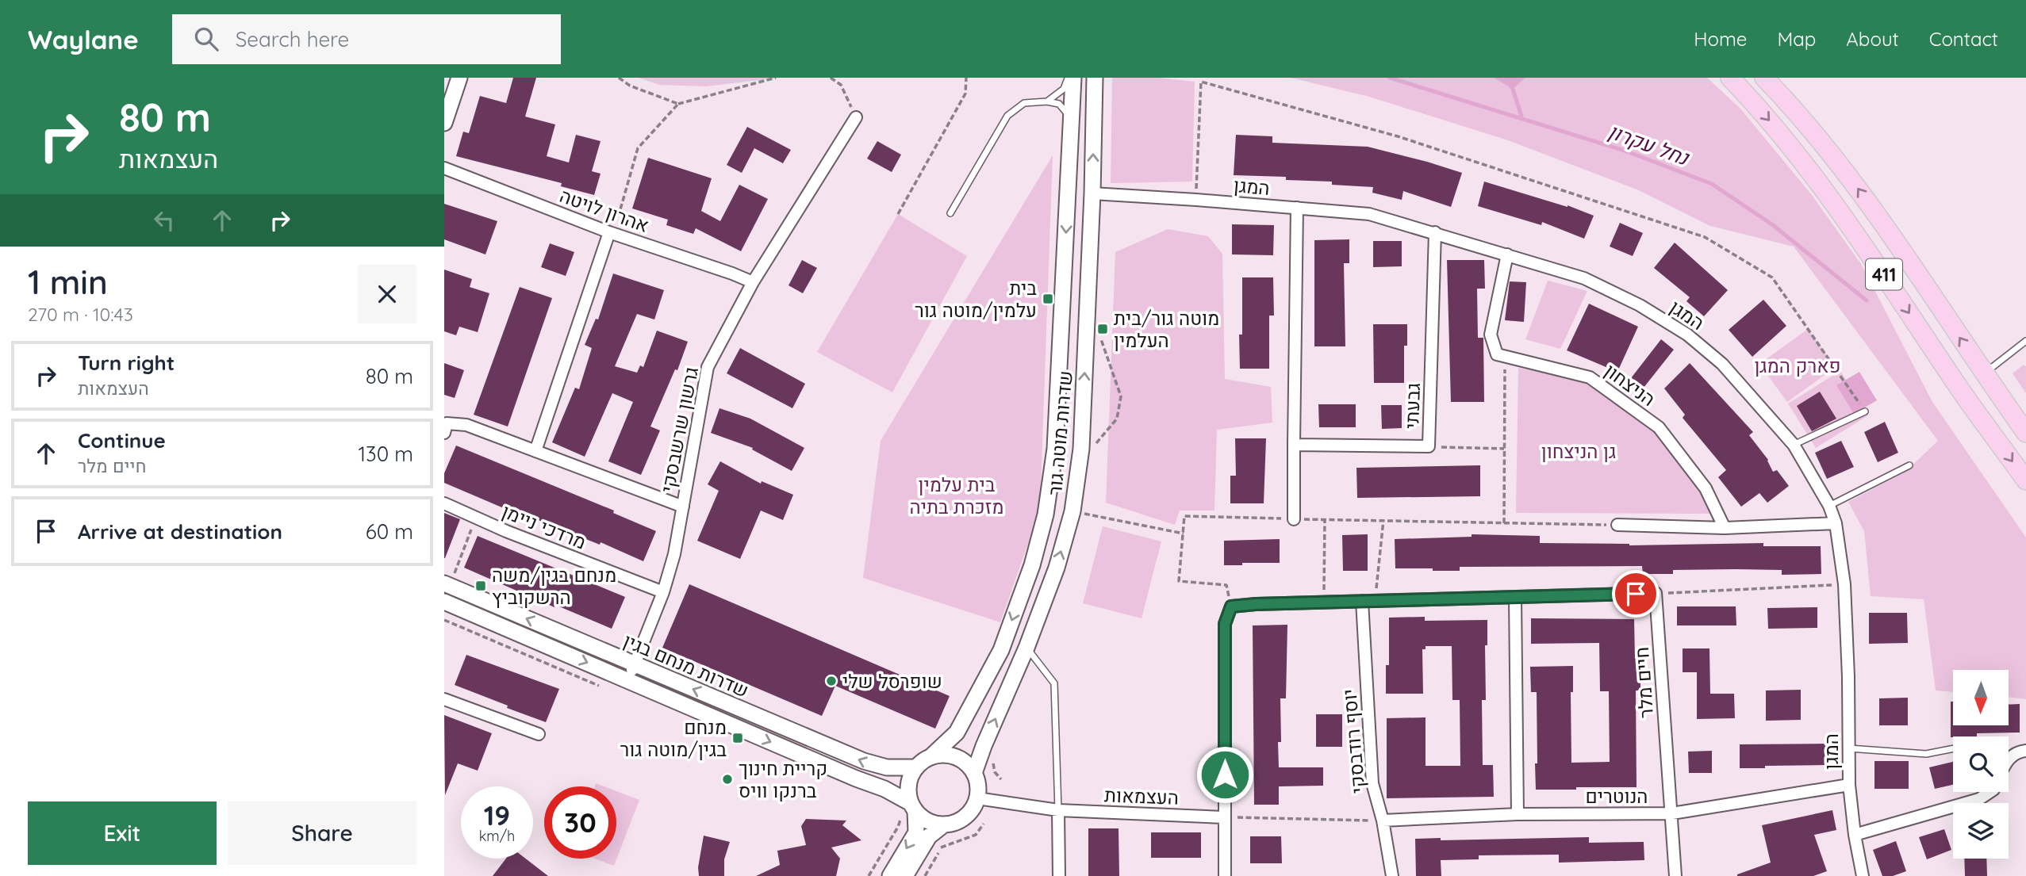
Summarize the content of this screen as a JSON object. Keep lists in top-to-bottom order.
{
  "streets": {
    "main road": ["411"],
    "street": [
      "המגן",
      "אהרון לויטה",
      "הניצחון",
      "גבעתי",
      "גרשון שרשבסקי",
      "שדרות מוטה גור",
      "מרדכי ניימן",
      "שדרות מנחם בגין",
      "חיים מלר",
      "יוסף רודבסקי",
      "העצמאות",
      "הנוטרים"
    ]
  },
  "crossings": [
    ["המגן", "גבעתי"],
    ["המגן", "שדרות מוטה גור"],
    ["המגן", "הנוטרים"],
    ["אהרון לויטה", "גרשון שרשבסקי"],
    ["גרשון שרשבסקי", "מרדכי ניימן"],
    ["גרשון שרשבסקי", "שדרות מנחם בגין"],
    ["שדרות מוטה גור", "שדרות מנחם בגין"],
    ["שדרות מוטה גור", "העצמאות"],
    ["שדרות מנחם בגין", "העצמאות"],
    ["חיים מלר", "הנוטרים"],
    ["יוסף רודבסקי", "הנוטרים"]
  ],
  "water": ["נחל עקרון"],
  "parks": ["פארק המגן", "גן הניצחון", "בית עלמין מזכרת בתיה"],
  "places": {
    "transit": [
      "בית עלמין/מוטה גור",
      "מוטה גור/בית העלמין",
      "מנחם בגין/משה הרשקוביץ",
      "מנחם בגין/מוטה גור"
    ],
    "other": ["שופרסל שלי", "קריית חינוך ברנקו וויס"]
  },
  "north": "bottom",
  "page": {
    "header": "Waylane",
    "search": "Search here",
    "nav": [
      "Home",
      "Map",
      "About",
      "Contact"
    ],
    "turn": ["80 m", "העצמאות"],
    "heading": ["1 min", "270 m · 10:43"],
    "list": [
      {
        "name": "Turn right",
        "note": "העצמאות",
        "value": "80 m"
      },
      {
        "name": "Continue",
        "note": "חיים מלר",
        "value": "130 m"
      },
      {
        "name": "Arrive at destination",
        "value": "60 m"
      }
    ],
    "speed": "19 km/h",
    "limit": "30",
    "buttons": ["Exit", "Share"]
  }
}
